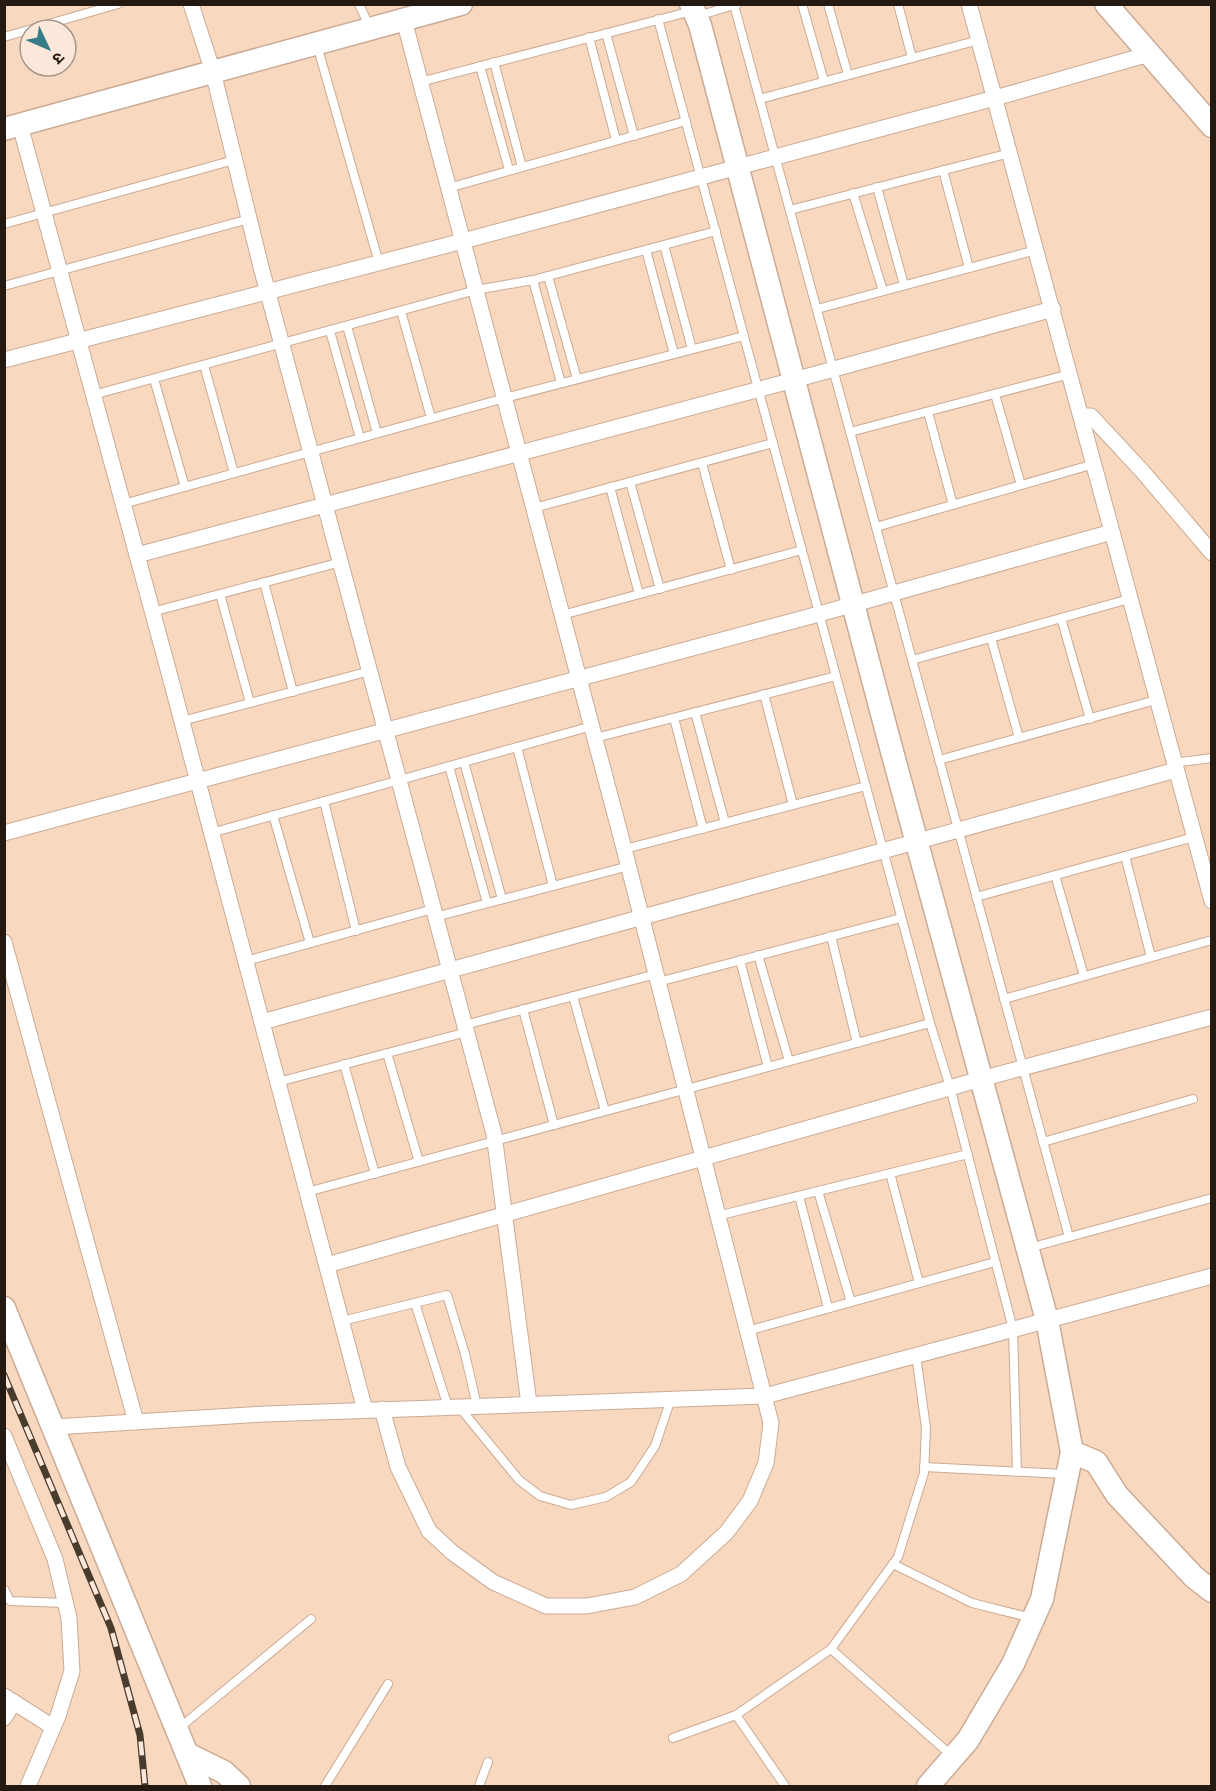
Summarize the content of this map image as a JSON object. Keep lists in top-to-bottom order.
{
  "north": "bottom right"
}
